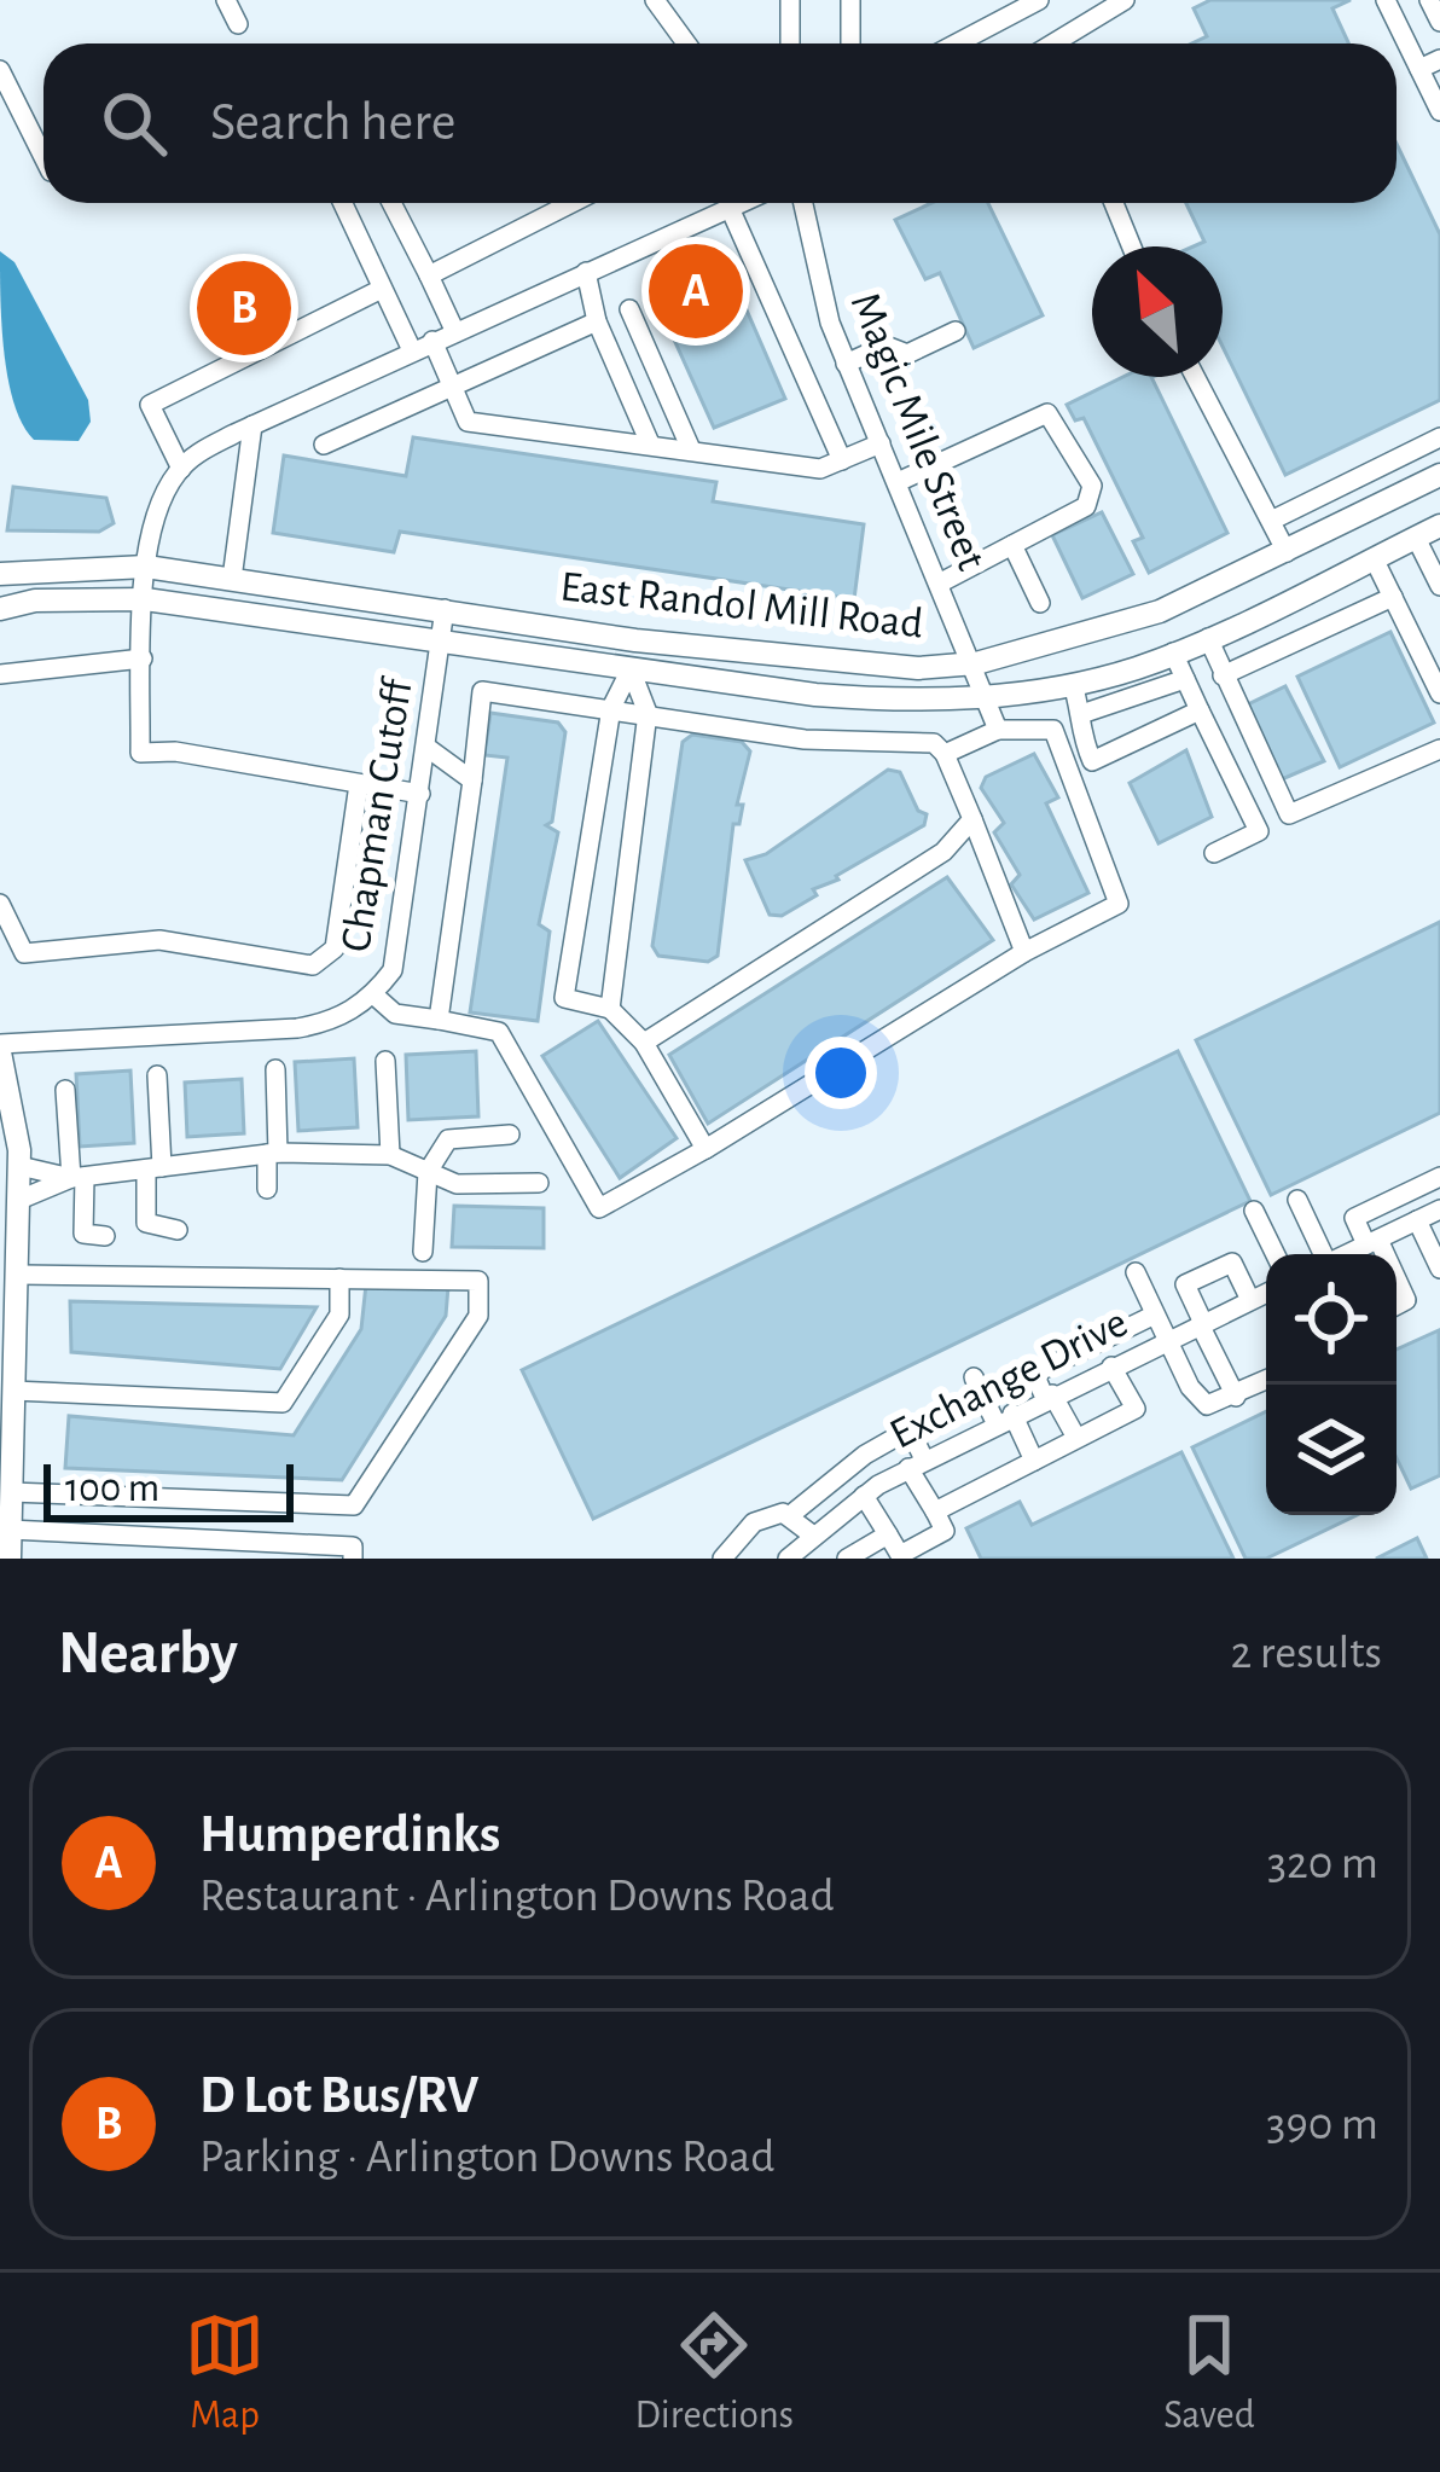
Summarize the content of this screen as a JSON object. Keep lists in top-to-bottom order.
{
  "streets": {
    "main road": ["East Randol Mill Road"],
    "street": ["Magic Mile Street", "Chapman Cutoff", "Exchange Drive"]
  },
  "crossings": [
    ["Magic Mile Street", "East Randol Mill Road"],
    ["East Randol Mill Road", "Chapman Cutoff"]
  ],
  "scale_bar": "100 m",
  "north": "top left",
  "page": {
    "search": "Search here",
    "pins": ["A", "B"],
    "scale": "100 m",
    "heading": ["Nearby", "2 results"],
    "list": [
      {
        "mark": "A",
        "name": "Humperdinks",
        "note": "Restaurant · Arlington Downs Road",
        "value": "320 m"
      },
      {
        "mark": "B",
        "name": "D Lot Bus/RV",
        "note": "Parking · Arlington Downs Road",
        "value": "390 m"
      }
    ],
    "nav": ["Map", "Directions", "Saved"]
  }
}
